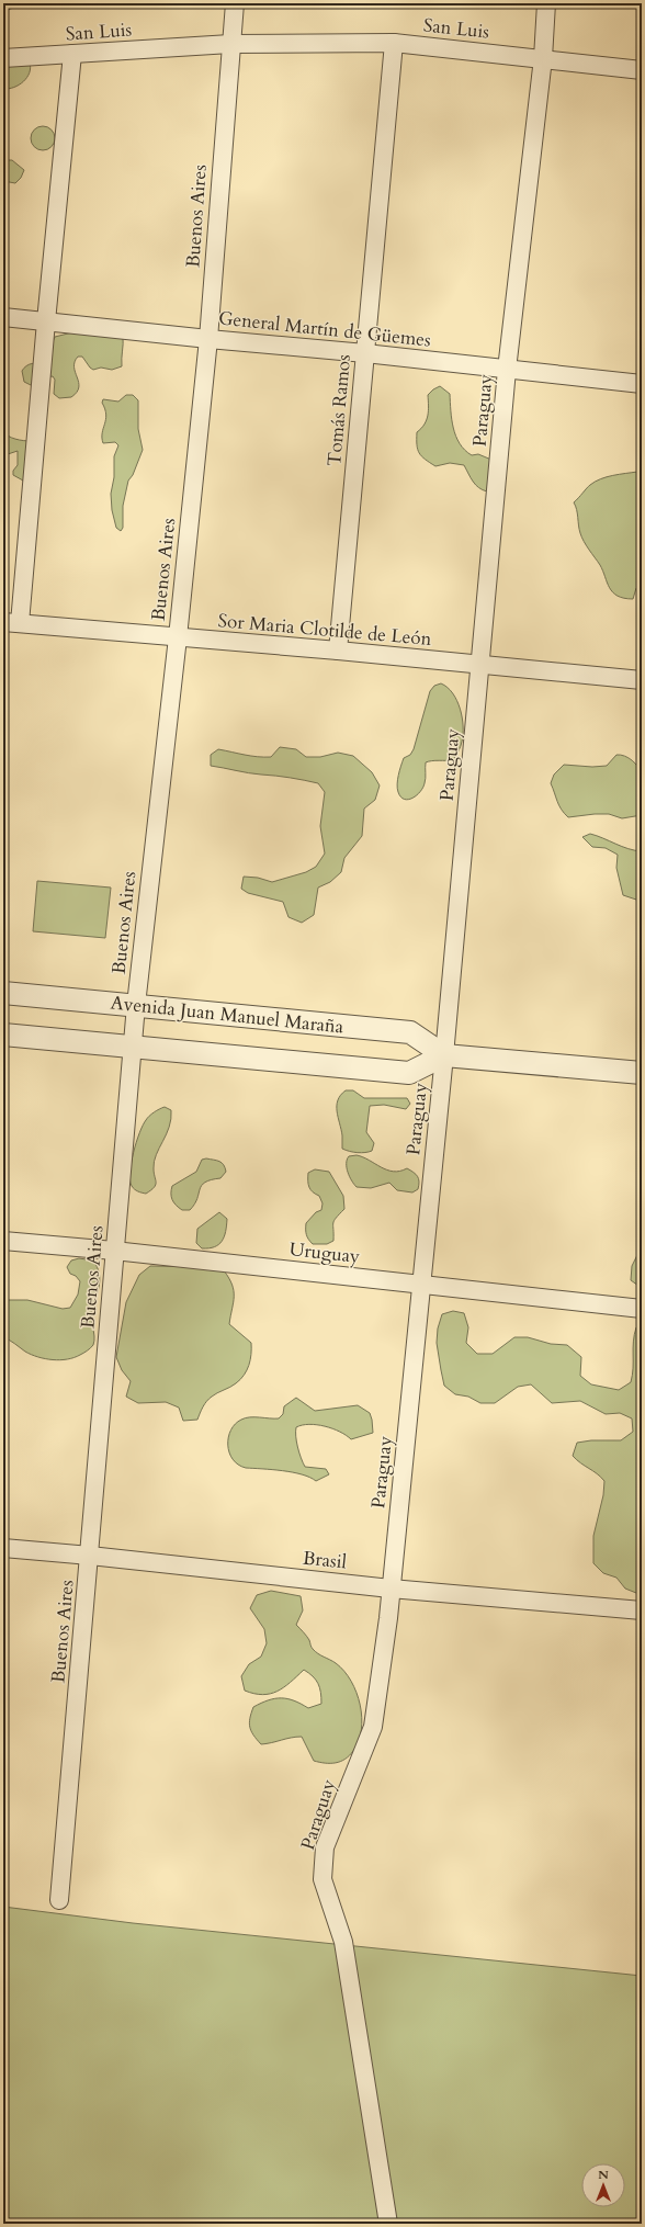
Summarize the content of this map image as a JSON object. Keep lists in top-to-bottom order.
{
  "streets": {
    "street": [
      "San Luis",
      "Buenos Aires",
      "General Martín de Güemes",
      "Tomás Ramos",
      "Paraguay",
      "Sor Maria Clotilde de León",
      "Avenida Juan Manuel Maraña",
      "Uruguay",
      "Brasil"
    ]
  },
  "crossings": [
    ["San Luis", "Buenos Aires"],
    ["San Luis", "Tomás Ramos"],
    ["San Luis", "Paraguay"],
    ["Buenos Aires", "General Martín de Güemes"],
    ["Buenos Aires", "Sor Maria Clotilde de León"],
    ["Buenos Aires", "Avenida Juan Manuel Maraña"],
    ["Buenos Aires", "Uruguay"],
    ["Buenos Aires", "Brasil"],
    ["General Martín de Güemes", "Tomás Ramos"],
    ["General Martín de Güemes", "Paraguay"],
    ["Tomás Ramos", "Sor Maria Clotilde de León"],
    ["Paraguay", "Sor Maria Clotilde de León"],
    ["Paraguay", "Avenida Juan Manuel Maraña"],
    ["Paraguay", "Uruguay"],
    ["Paraguay", "Brasil"]
  ],
  "north": "top"
}
